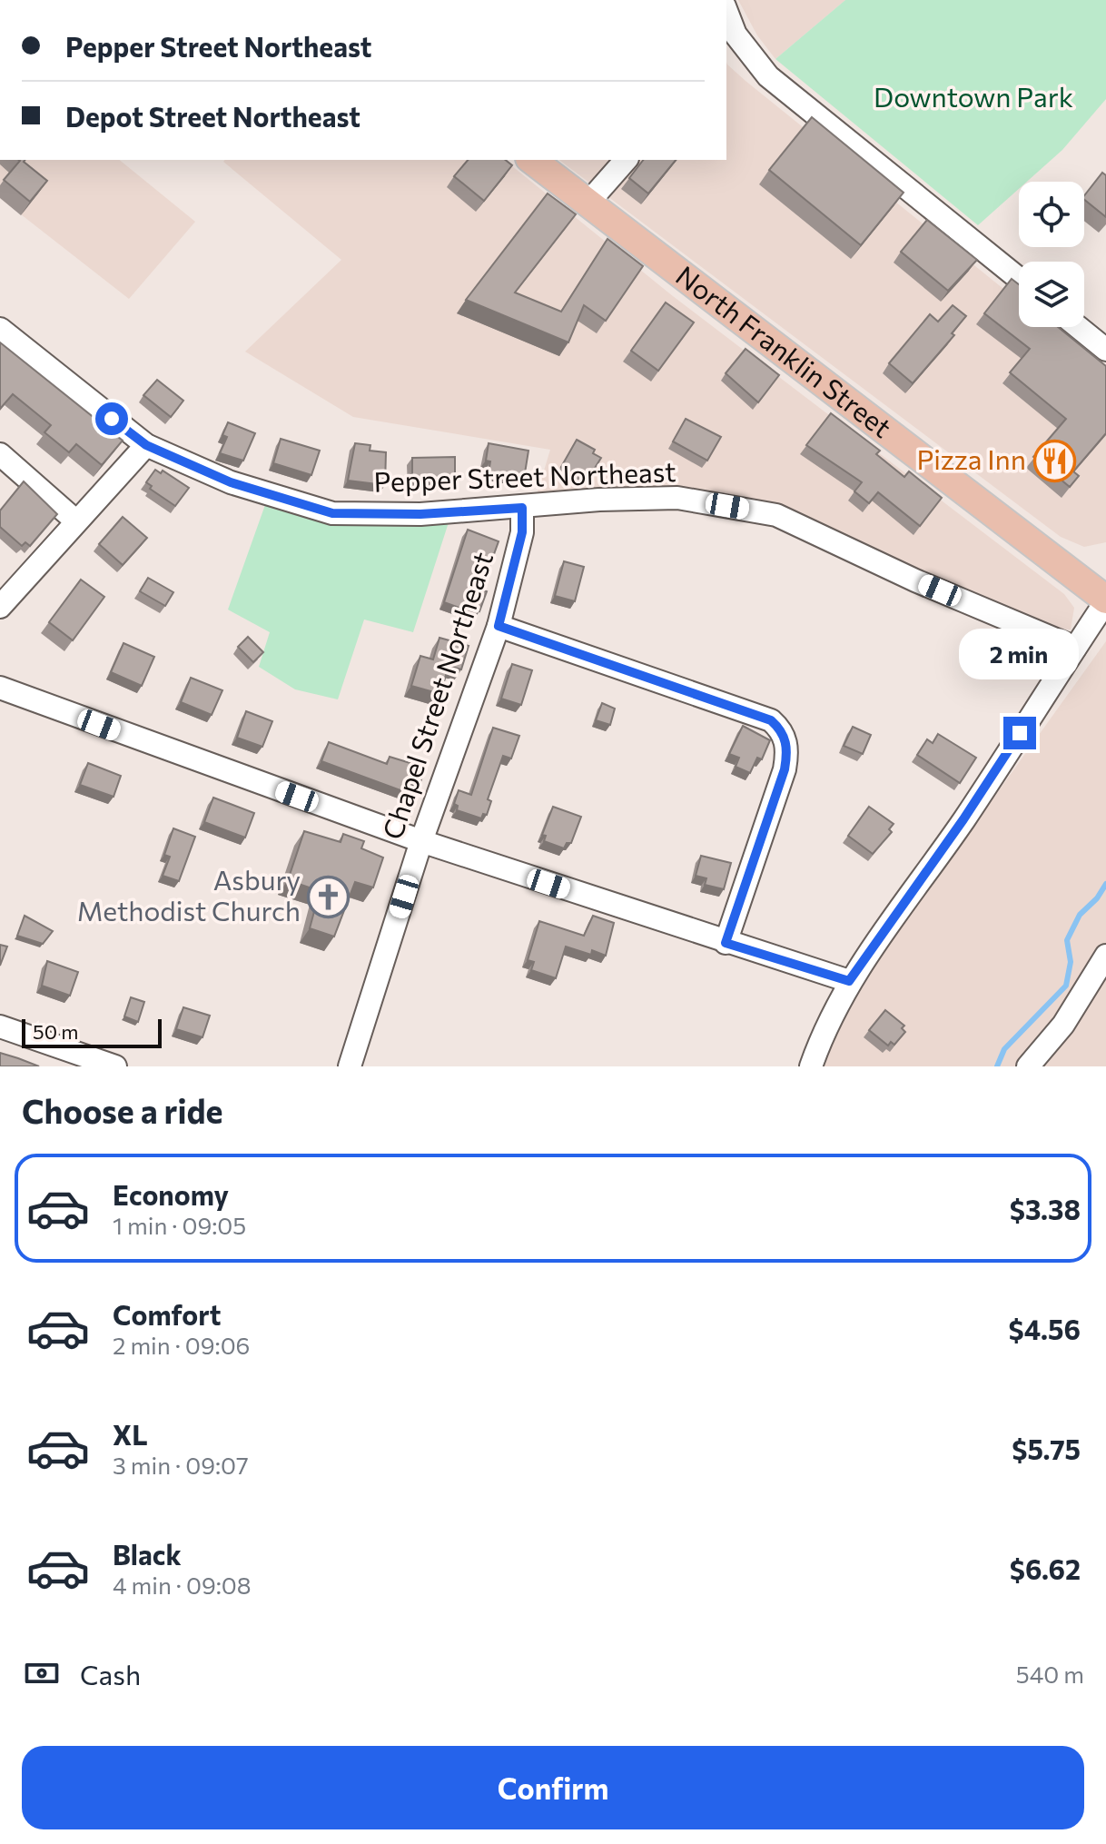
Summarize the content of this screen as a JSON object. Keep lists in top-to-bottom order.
{
  "streets": {
    "main road": ["North Franklin Street"],
    "street": ["Pepper Street Northeast", "Chapel Street Northeast"]
  },
  "crossings": [
    ["Pepper Street Northeast", "Chapel Street Northeast"]
  ],
  "parks": ["Downtown Park"],
  "places": {
    "restaurant": ["Pizza Inn"],
    "church": ["Asbury Methodist Church"]
  },
  "scale_bar": "50 m",
  "page": {
    "banner": ["Pepper Street Northeast", "Depot Street Northeast"],
    "bubble": "2 min",
    "scale": "50 m",
    "heading": "Choose a ride",
    "list": [
      {
        "name": "Economy",
        "note": "1 min · 09:05",
        "value": "$3.38"
      },
      {
        "name": "Comfort",
        "note": "2 min · 09:06",
        "value": "$4.56"
      },
      {
        "name": "XL",
        "note": "3 min · 09:07",
        "value": "$5.75"
      },
      {
        "name": "Black",
        "note": "4 min · 09:08",
        "value": "$6.62"
      }
    ],
    "pay": ["Cash", "540 m"],
    "buttons": "Confirm"
  }
}
